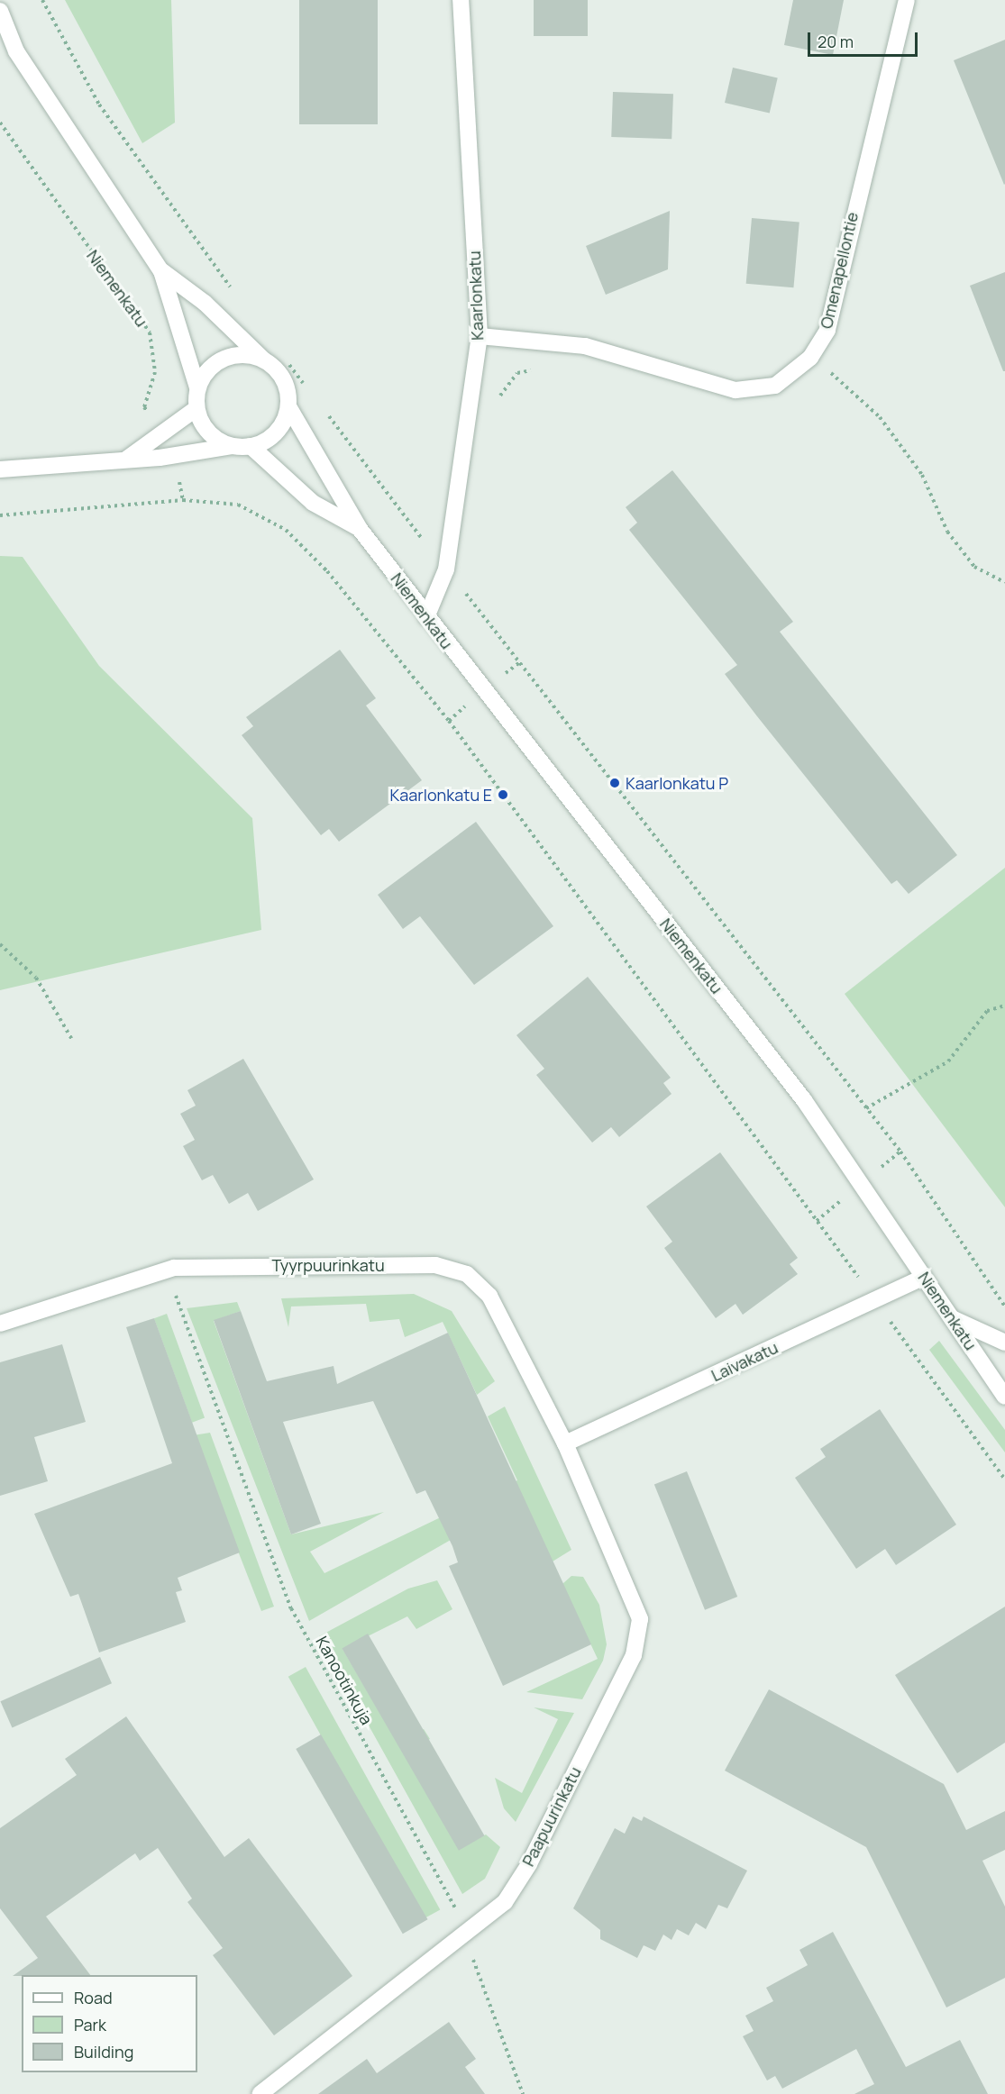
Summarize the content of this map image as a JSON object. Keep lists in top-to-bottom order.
{
  "streets": {
    "street": [
      "Omenapellontie",
      "Niemenkatu",
      "Kaarlonkatu",
      "Tyyrpuurinkatu",
      "Laivakatu",
      "Paapuurinkatu"
    ],
    "path": ["Kanootinkuja"]
  },
  "crossings": [
    ["Omenapellontie", "Kaarlonkatu"],
    ["Niemenkatu", "Kaarlonkatu"],
    ["Niemenkatu", "Laivakatu"],
    ["Tyyrpuurinkatu", "Laivakatu"],
    ["Tyyrpuurinkatu", "Kanootinkuja"],
    ["Tyyrpuurinkatu", "Paapuurinkatu"],
    ["Laivakatu", "Paapuurinkatu"],
    ["Kanootinkuja", "Paapuurinkatu"]
  ],
  "places": ["Kaarlonkatu P", "Kaarlonkatu E"],
  "legend": ["Road", "Park", "Building"],
  "scale_bar": "20 m"
}
